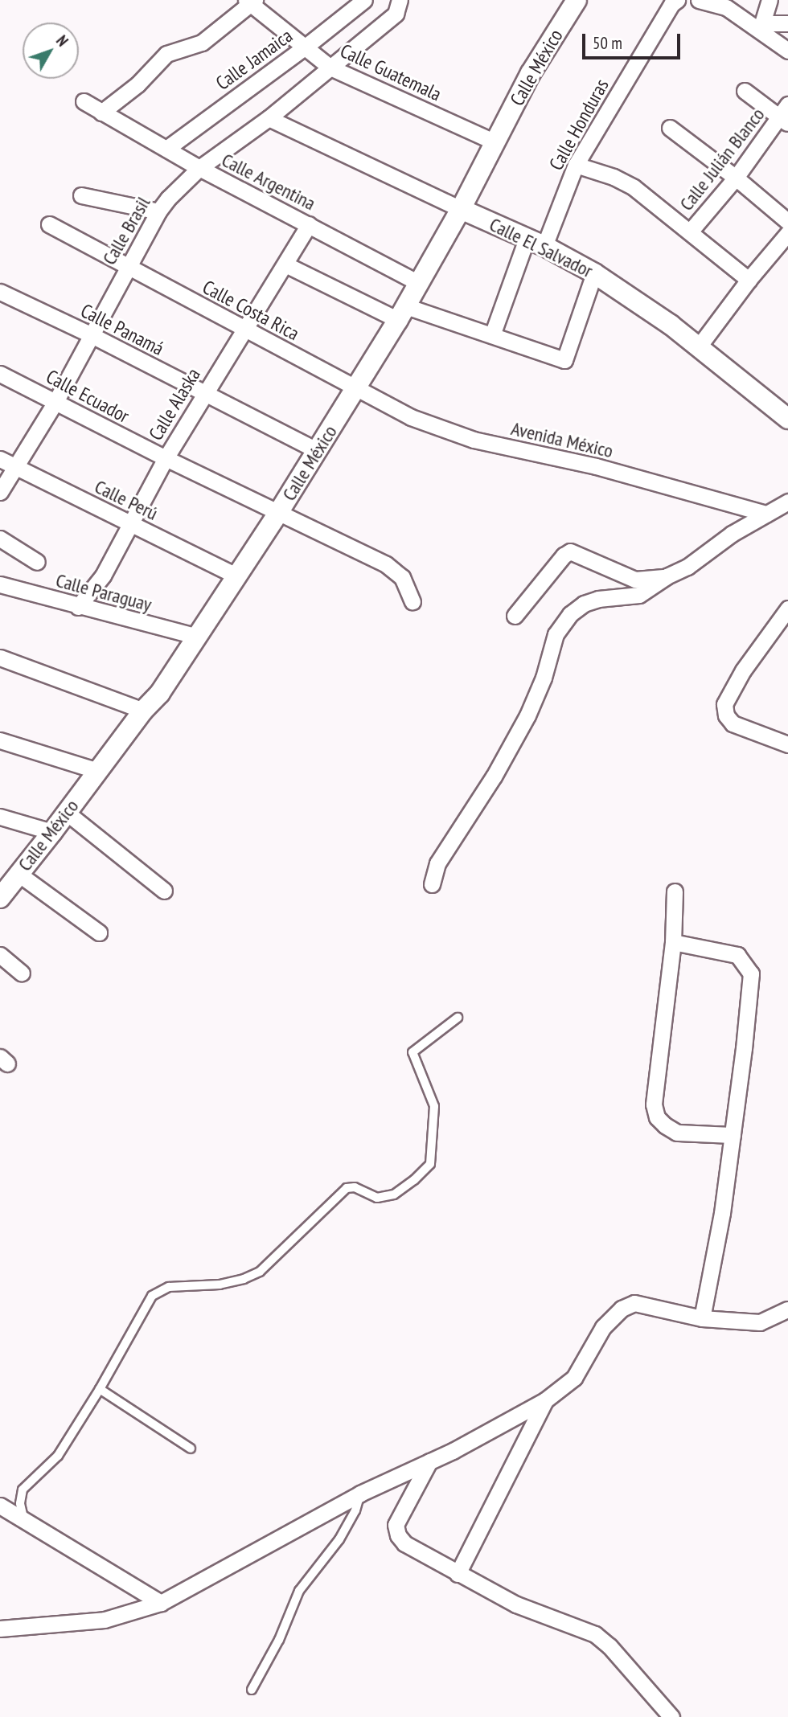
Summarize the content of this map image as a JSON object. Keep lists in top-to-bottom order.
{
  "streets": {
    "street": [
      "Calle Jamaica",
      "Calle México",
      "Calle Guatemala",
      "Calle Honduras",
      "Calle Julián Blanco",
      "Calle Argentina",
      "Calle Brasil",
      "Calle El Salvador",
      "Calle Costa Rica",
      "Calle Panamá",
      "Calle Ecuador",
      "Calle Alaska",
      "Avenida México",
      "Calle Perú",
      "Calle Paraguay"
    ]
  },
  "crossings": [
    ["Calle Jamaica", "Calle Guatemala"],
    ["Calle Jamaica", "Calle Argentina"],
    ["Calle México", "Calle Guatemala"],
    ["Calle México", "Calle Argentina"],
    ["Calle México", "Calle El Salvador"],
    ["Calle México", "Calle Costa Rica"],
    ["Calle México", "Calle Panamá"],
    ["Calle México", "Calle Ecuador"],
    ["Calle México", "Avenida México"],
    ["Calle México", "Calle Perú"],
    ["Calle México", "Calle Paraguay"],
    ["Calle Guatemala", "Calle Brasil"],
    ["Calle Honduras", "Calle El Salvador"],
    ["Calle Argentina", "Calle Brasil"],
    ["Calle Argentina", "Calle Alaska"],
    ["Calle Brasil", "Calle El Salvador"],
    ["Calle Brasil", "Calle Costa Rica"],
    ["Calle Brasil", "Calle Panamá"],
    ["Calle Brasil", "Calle Ecuador"],
    ["Calle Brasil", "Calle Perú"],
    ["Calle Costa Rica", "Calle Alaska"],
    ["Calle Costa Rica", "Avenida México"],
    ["Calle Panamá", "Calle Alaska"],
    ["Calle Ecuador", "Calle Alaska"],
    ["Calle Alaska", "Calle Perú"],
    ["Calle Alaska", "Calle Paraguay"]
  ],
  "scale_bar": "50 m",
  "north": "top right"
}
